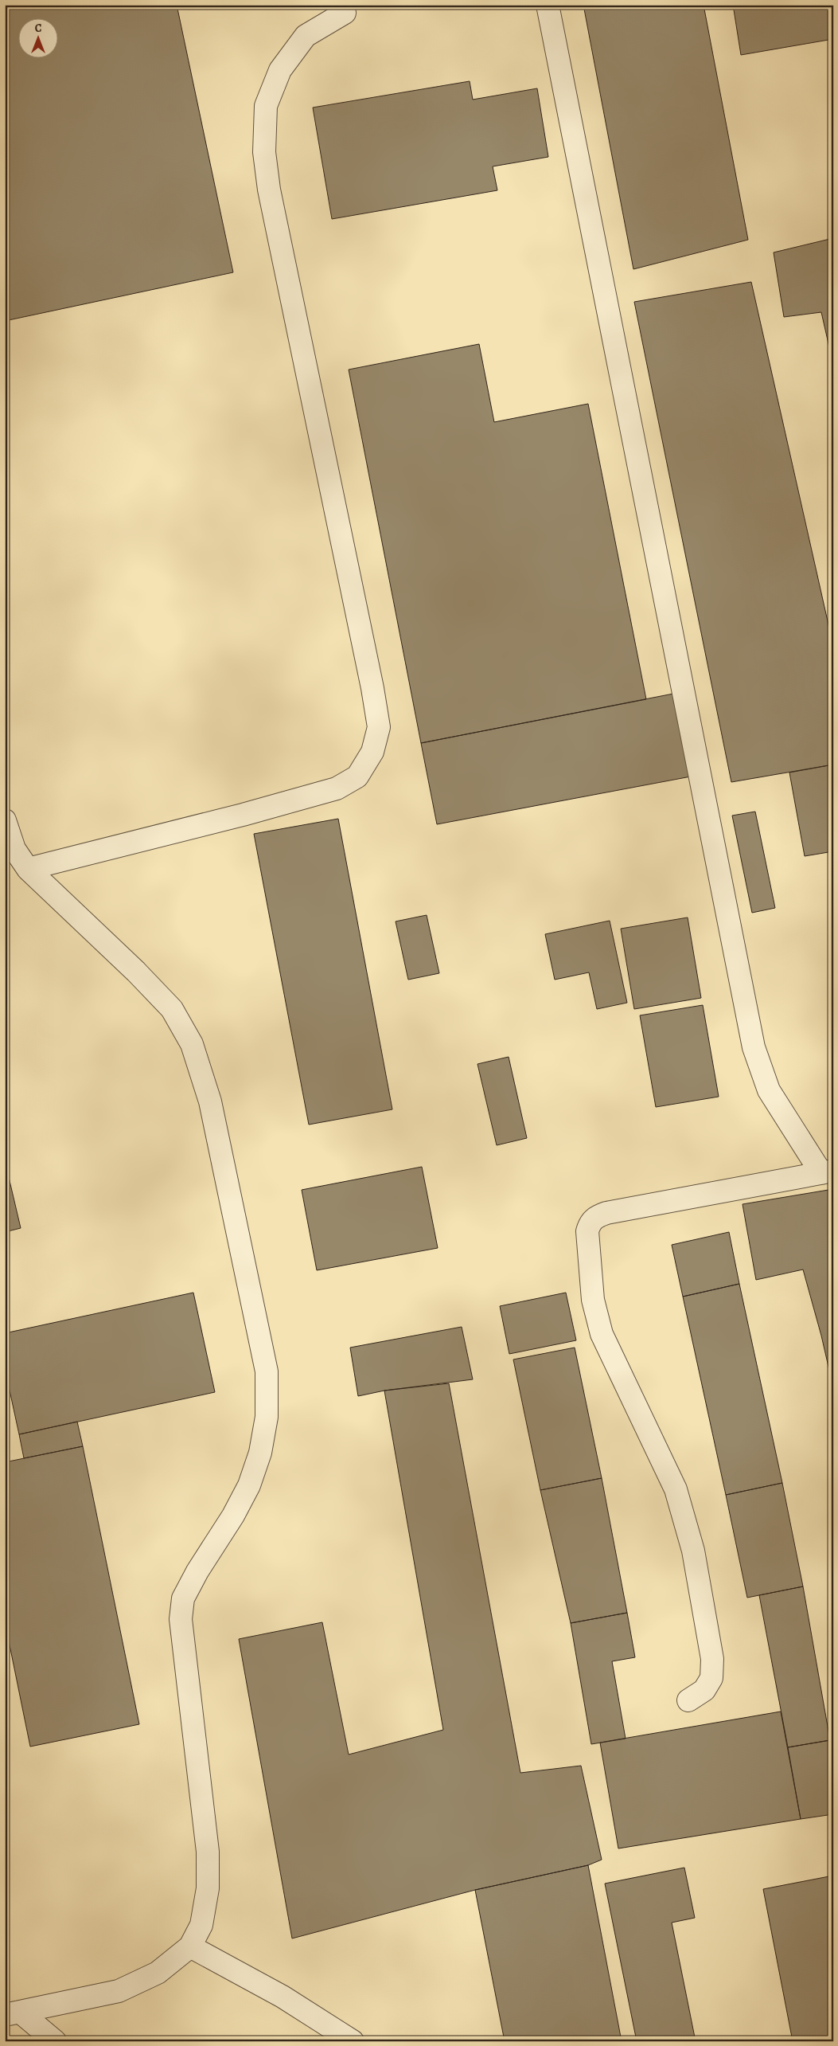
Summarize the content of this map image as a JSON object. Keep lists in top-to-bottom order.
{
  "north": "top"
}
